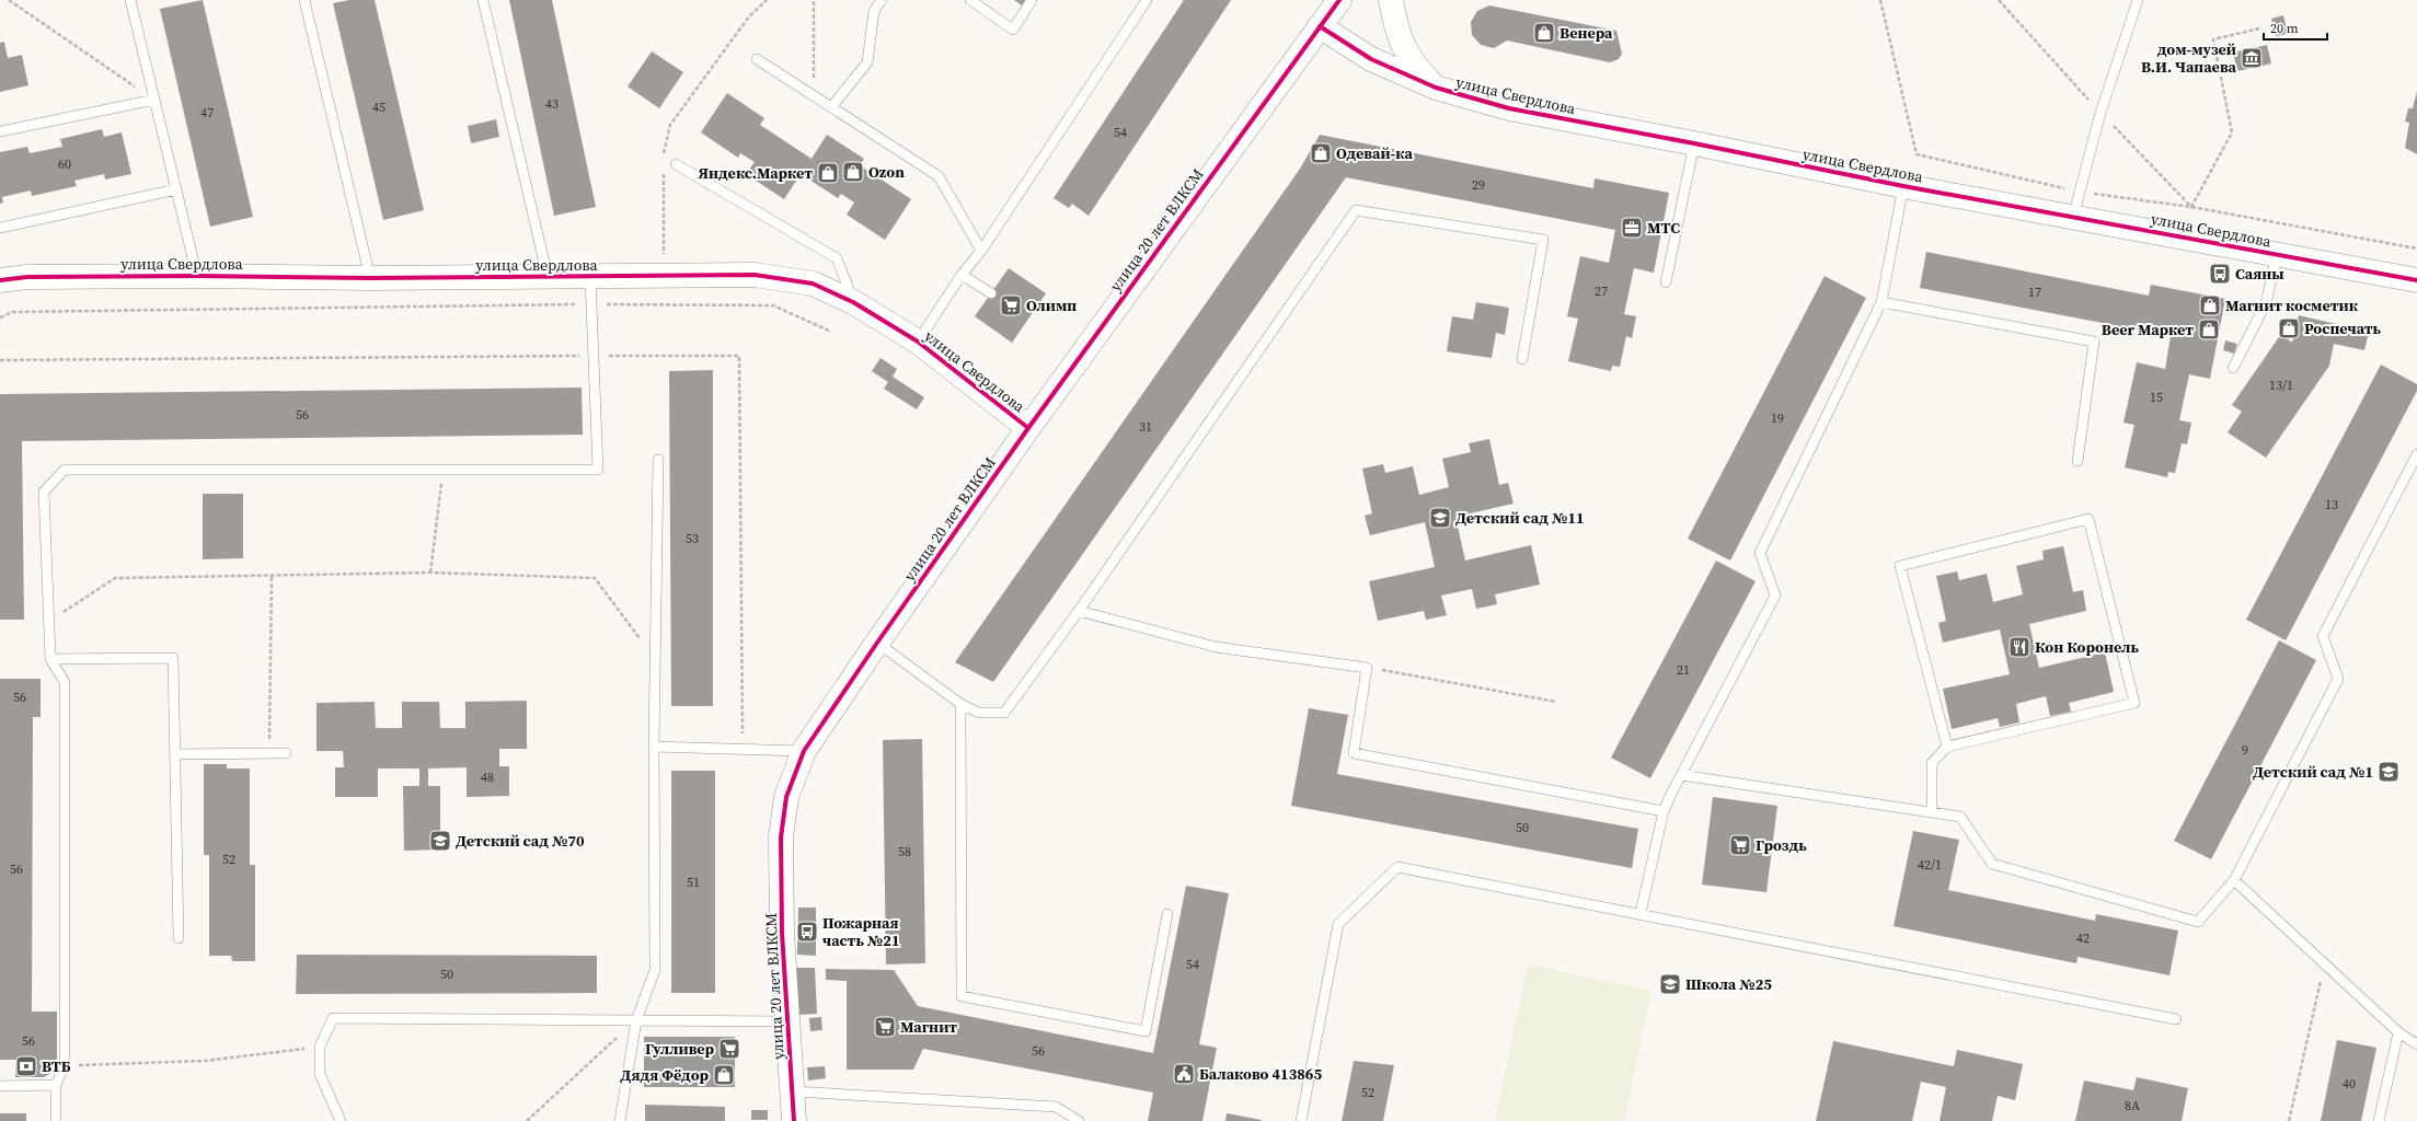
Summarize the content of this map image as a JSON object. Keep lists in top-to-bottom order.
{
  "streets": {
    "street": ["улица Свердлова", "улица 20 лет ВЛКСМ"]
  },
  "crossings": [
    ["улица Свердлова", "улица 20 лет ВЛКСМ"]
  ],
  "places": {
    "shop": [
      "Венера",
      "Одевай-ка",
      "Ozon",
      "Яндекс.Маркет",
      "Магнит косметик",
      "Роспечать",
      "Beer Маркет",
      "Дядя Фёдор"
    ],
    "museum": ["дом-музей В.И. Чапаева"],
    "office": ["МТС"],
    "bus stop": ["Саяны", "Пожарная часть №21"],
    "supermarket": [
      "Олимп",
      "Гроздь",
      "Магнит",
      "Гулливер"
    ],
    "school or university": [
      "Детский сад №11",
      "Детский сад №1",
      "Детский сад №70",
      "Школа №25"
    ],
    "restaurant": ["Кон Коронель"],
    "bank": ["ВТБ"],
    "public building": ["Балаково 413865"]
  },
  "house_numbers": [
    "43",
    "45",
    "47",
    "54",
    "60",
    "29",
    "27",
    "17",
    "13/1",
    "15",
    "56",
    "19",
    "31",
    "13",
    "53",
    "21",
    "56",
    "9",
    "48",
    "50",
    "58",
    "52",
    "42/1",
    "56",
    "51",
    "42",
    "54",
    "50",
    "56",
    "56",
    "40",
    "52",
    "8А"
  ],
  "scale_bar": "20 m"
}
